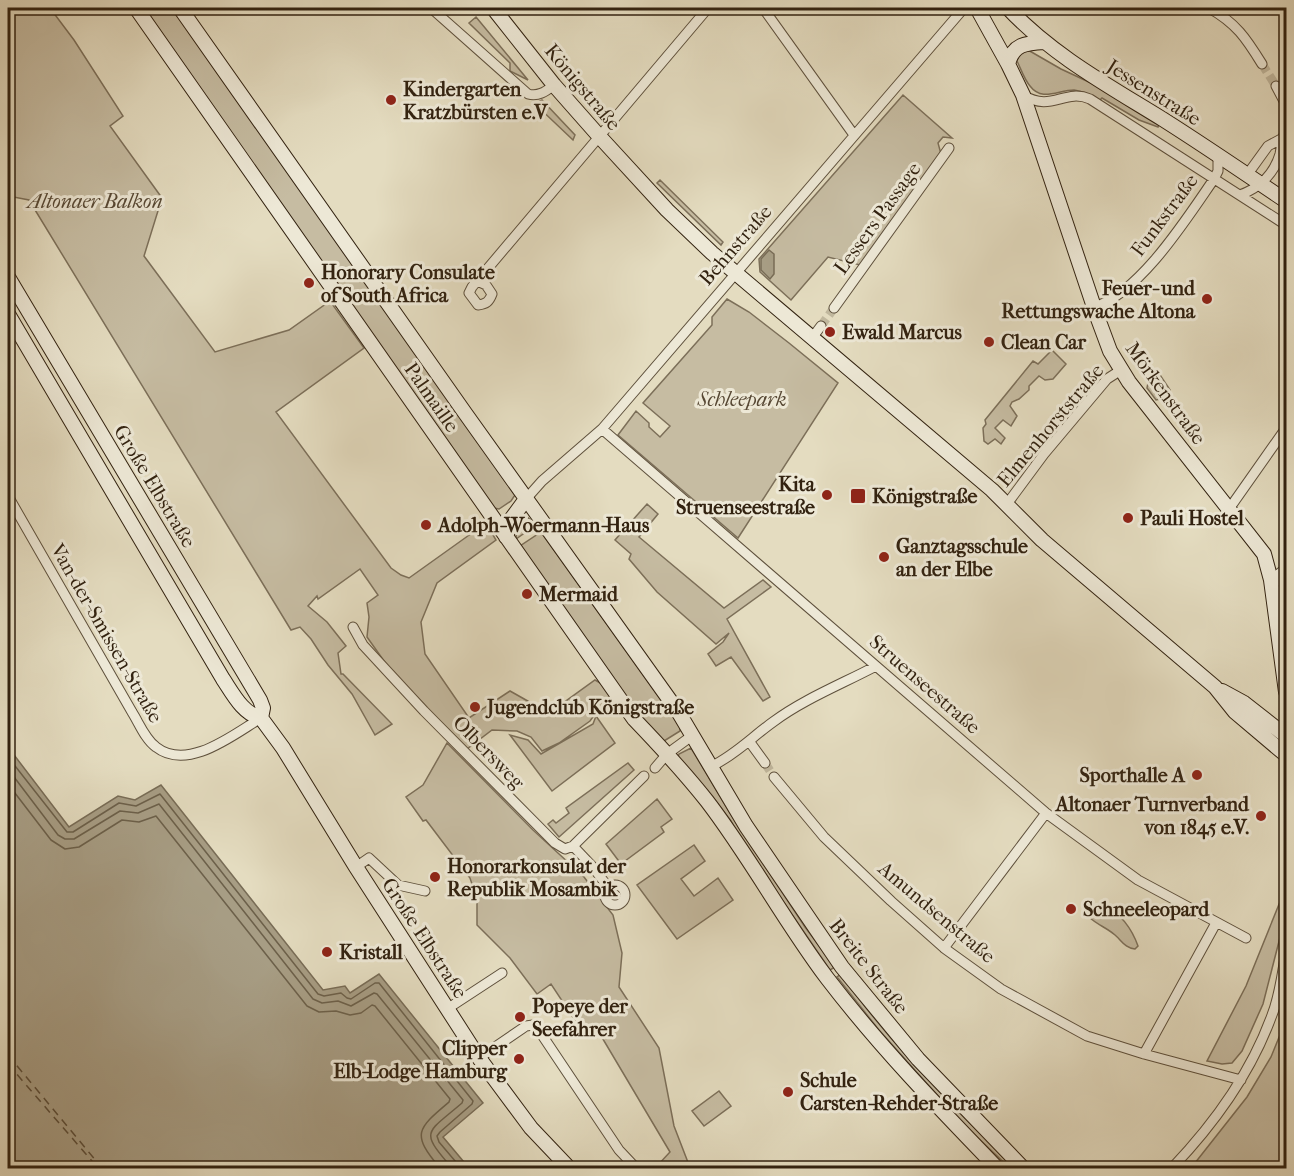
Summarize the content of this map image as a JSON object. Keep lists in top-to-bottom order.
{
  "streets": {
    "main road": [
      "Königstraße",
      "Jessenstraße",
      "Mörkenstraße",
      "Palmaille",
      "Große Elbstraße",
      "Breite Straße"
    ],
    "street": [
      "Funkstraße",
      "Lessers Passage",
      "Behnstraße",
      "Elmenhorststraße",
      "Van-der-Smissen-Straße",
      "Struenseestraße",
      "Olbersweg",
      "Amundsenstraße"
    ]
  },
  "crossings": [
    ["Königstraße", "Behnstraße"],
    ["Königstraße", "Elmenhorststraße"],
    ["Jessenstraße", "Funkstraße"],
    ["Jessenstraße", "Mörkenstraße"],
    ["Funkstraße", "Mörkenstraße"],
    ["Behnstraße", "Palmaille"],
    ["Behnstraße", "Struenseestraße"],
    ["Mörkenstraße", "Elmenhorststraße"],
    ["Palmaille", "Breite Straße"],
    ["Große Elbstraße", "Van-der-Smissen-Straße"]
  ],
  "parks": ["Altonaer Balkon", "Schleepark"],
  "places": {
    "other": [
      "Kindergarten Kratzbürsten e.V",
      "Honorary Consulate of South Africa",
      "Feuer- und Rettungswache Altona",
      "Ewald Marcus",
      "Clean Car",
      "Kita Struenseestraße",
      "Pauli Hostel",
      "Adolph-Woermann-Haus",
      "Ganztagsschule an der Elbe",
      "Mermaid",
      "Jugendclub Königstraße",
      "Sporthalle A",
      "Altonaer Turnverband von 1845 e.V.",
      "Honorarkonsulat der Republik Mosambik",
      "Schneeleopard",
      "Kristall",
      "Popeye der Seefahrer",
      "Clipper Elb-Lodge Hamburg",
      "Schule Carsten-Rehder-Straße"
    ],
    "transit": ["Königstraße"]
  }
}
